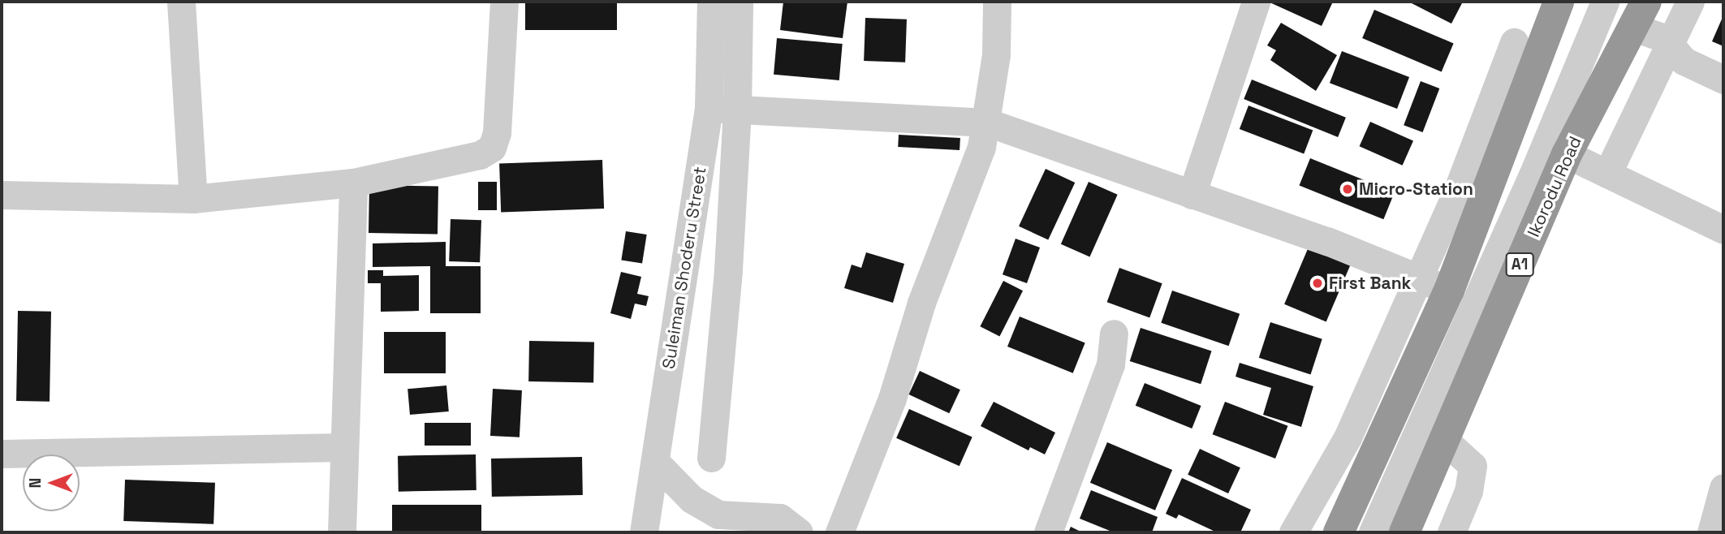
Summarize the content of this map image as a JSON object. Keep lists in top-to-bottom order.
{
  "streets": {
    "highway": ["Ikorodu Road", "A1"],
    "street": ["Suleiman Shoderu Street"]
  },
  "places": ["Micro-Station", "First Bank"],
  "north": "left"
}
